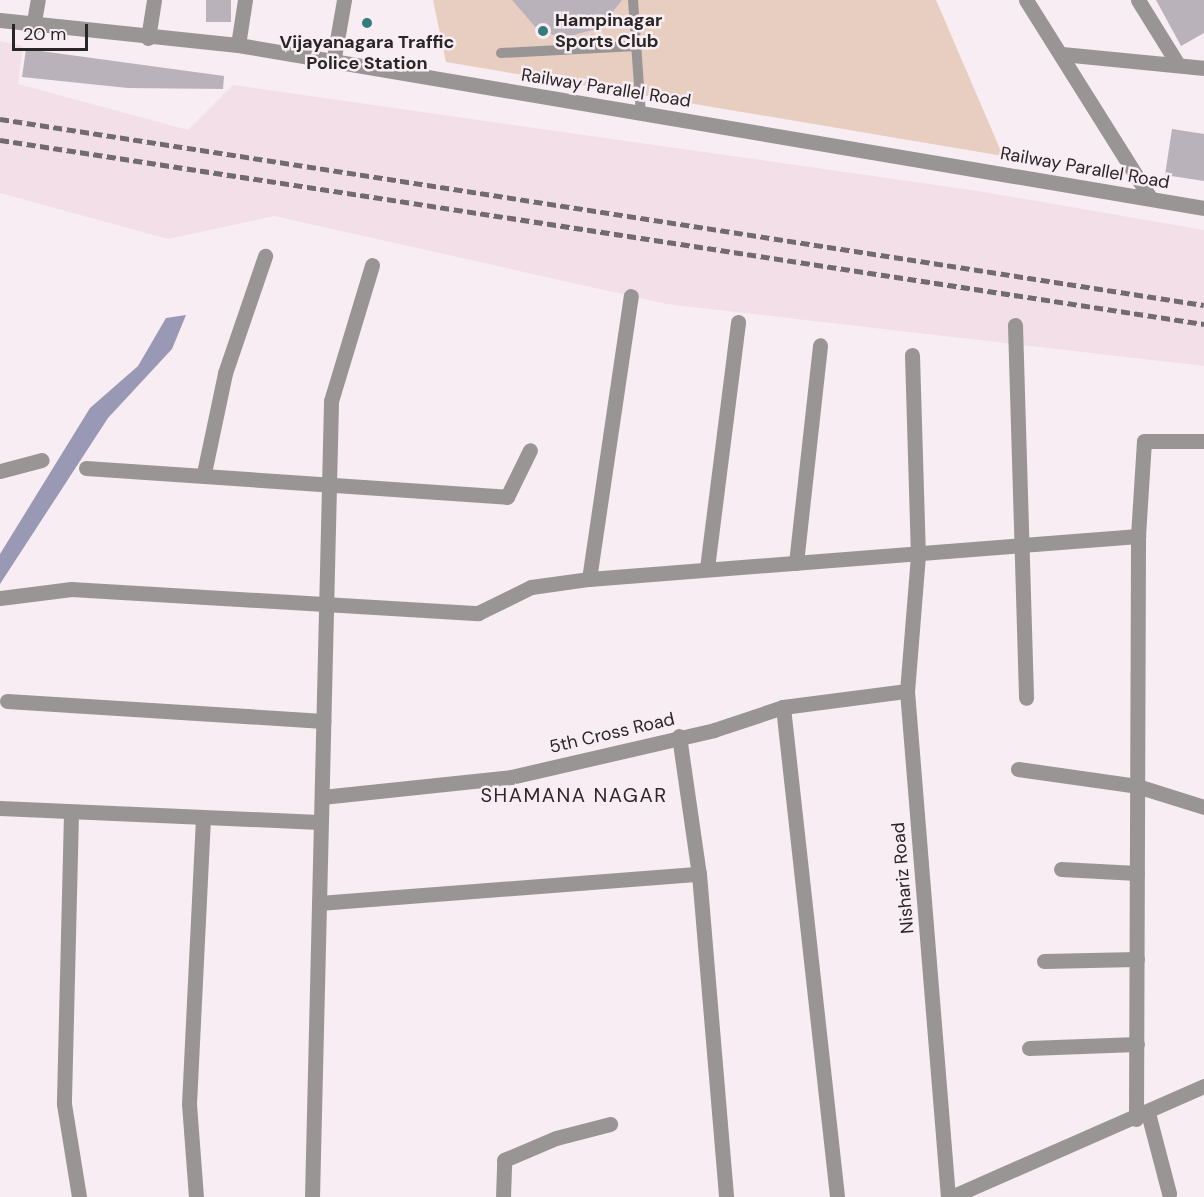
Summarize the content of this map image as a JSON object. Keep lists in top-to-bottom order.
{
  "streets": {
    "street": ["Railway Parallel Road", "5th Cross Road", "Nishariz Road"]
  },
  "crossings": [
    ["5th Cross Road", "Nishariz Road"]
  ],
  "districts": ["SHAMANA NAGAR"],
  "places": ["Vijayanagara Traffic Police Station", "Hampinagar Sports Club"],
  "scale_bar": "20 m"
}
